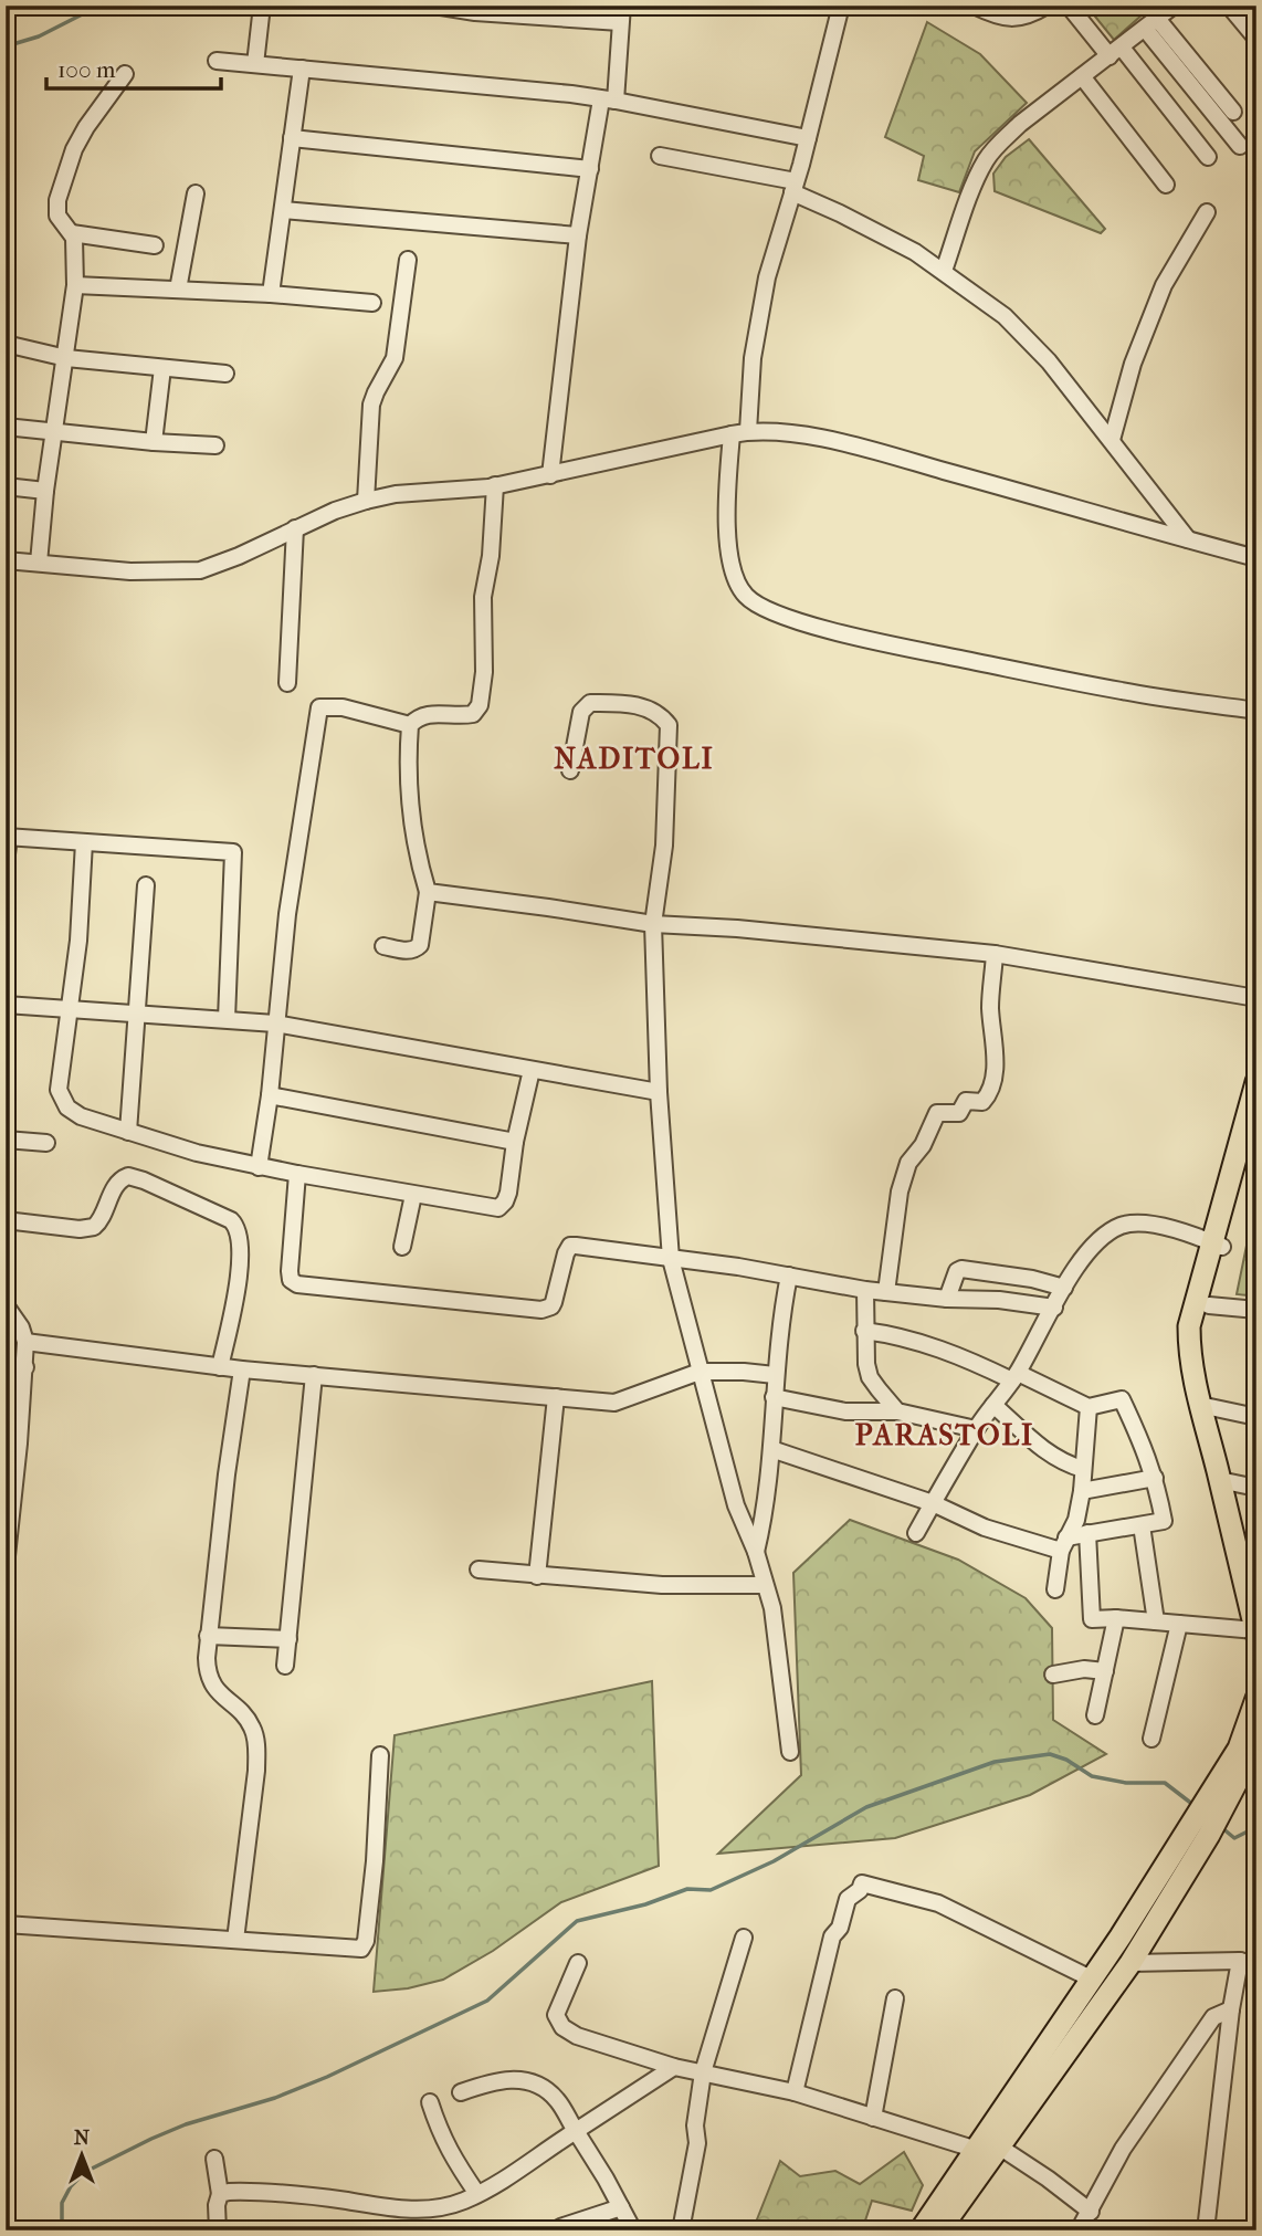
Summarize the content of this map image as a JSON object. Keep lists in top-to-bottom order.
{
  "districts": ["NADITOLI", "PARASTOLI"],
  "scale_bar": "100 m",
  "north": "top"
}
